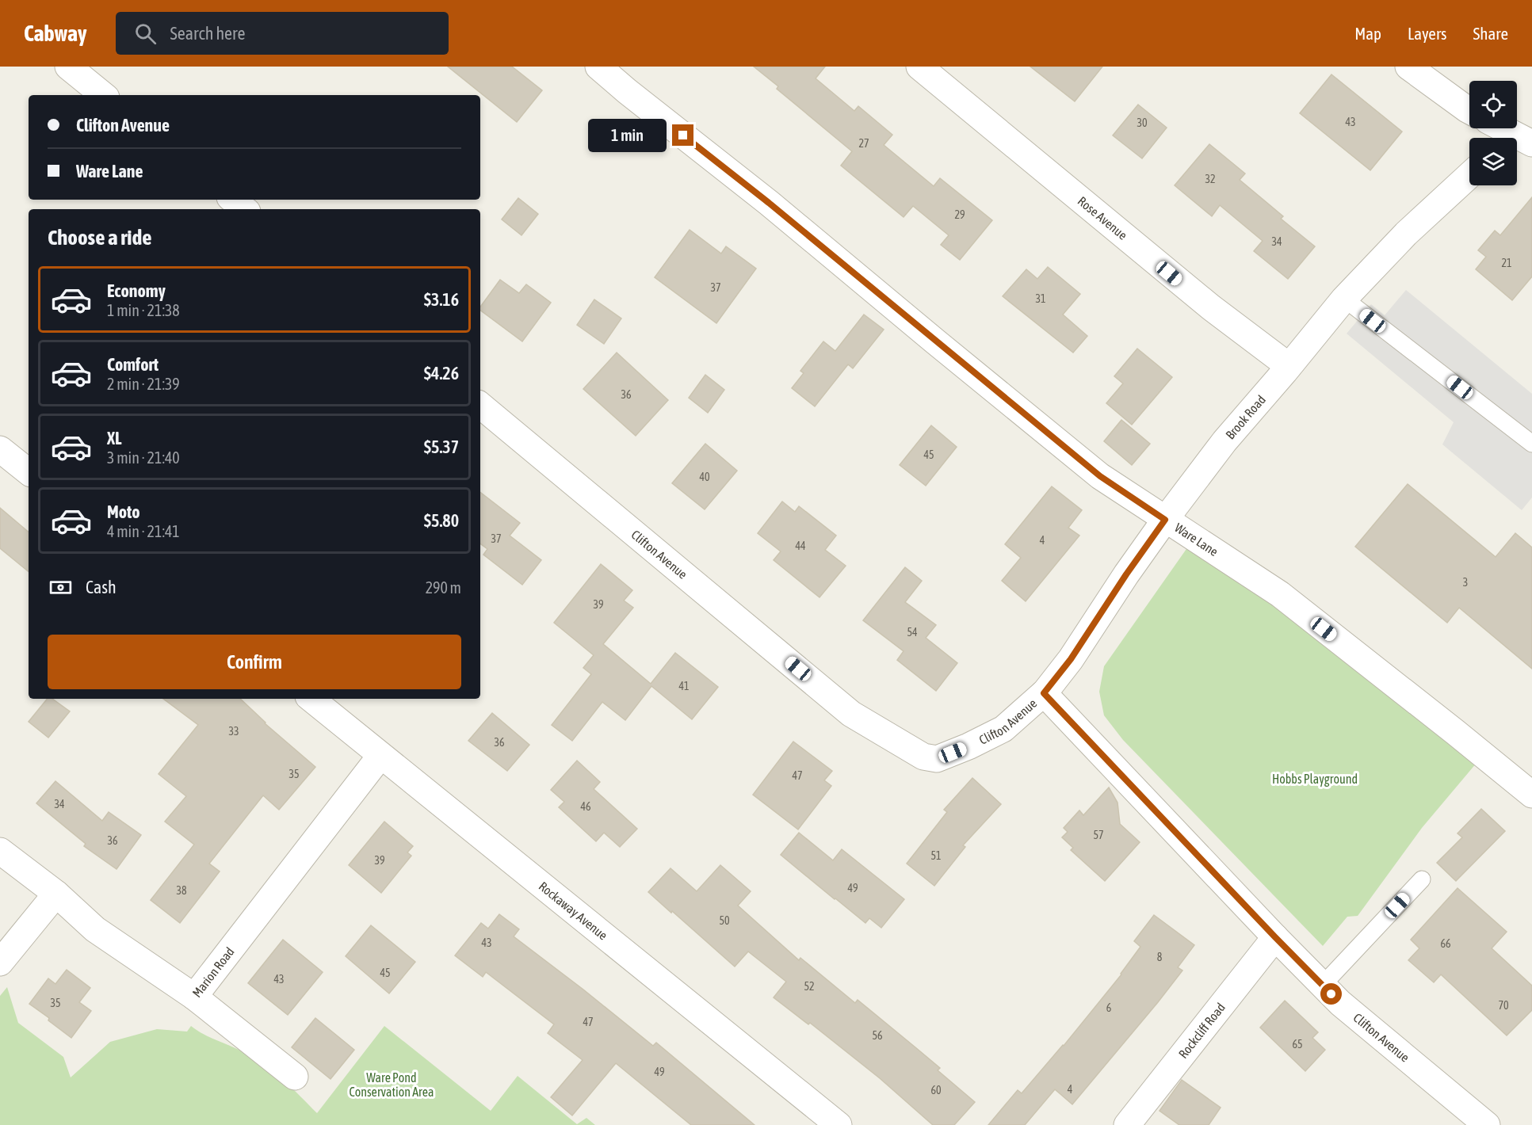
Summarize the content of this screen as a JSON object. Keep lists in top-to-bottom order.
{
  "streets": {
    "street": [
      "Rose Avenue",
      "Brook Road",
      "Ware Lane",
      "Clifton Avenue",
      "Rockaway Avenue",
      "Marion Road",
      "Rockcliff Road"
    ]
  },
  "crossings": [
    ["Rose Avenue", "Brook Road"],
    ["Brook Road", "Ware Lane"],
    ["Brook Road", "Clifton Avenue"],
    ["Clifton Avenue", "Rockcliff Road"],
    ["Rockaway Avenue", "Marion Road"]
  ],
  "parks": ["Hobbs Playground", "Ware Pond Conservation Area"],
  "house_numbers": [
    "43",
    "30",
    "27",
    "32",
    "29",
    "34",
    "21",
    "37",
    "31",
    "36",
    "45",
    "40",
    "37",
    "4",
    "44",
    "3",
    "39",
    "54",
    "41",
    "33",
    "36",
    "35",
    "47",
    "34",
    "46",
    "57",
    "36",
    "51",
    "39",
    "49",
    "38",
    "50",
    "43",
    "66",
    "8",
    "45",
    "43",
    "52",
    "35",
    "70",
    "6",
    "47",
    "56",
    "65",
    "49",
    "4",
    "60"
  ],
  "page": {
    "header": "Cabway",
    "search": "Search here",
    "nav": ["Map", "Layers", "Share"],
    "banner": ["Clifton Avenue", "Ware Lane"],
    "bubble": "1 min",
    "heading": "Choose a ride",
    "list": [
      {
        "name": "Economy",
        "note": "1 min · 21:38",
        "value": "$3.16"
      },
      {
        "name": "Comfort",
        "note": "2 min · 21:39",
        "value": "$4.26"
      },
      {
        "name": "XL",
        "note": "3 min · 21:40",
        "value": "$5.37"
      },
      {
        "name": "Moto",
        "note": "4 min · 21:41",
        "value": "$5.80"
      }
    ],
    "pay": ["Cash", "290 m"],
    "buttons": "Confirm"
  }
}
